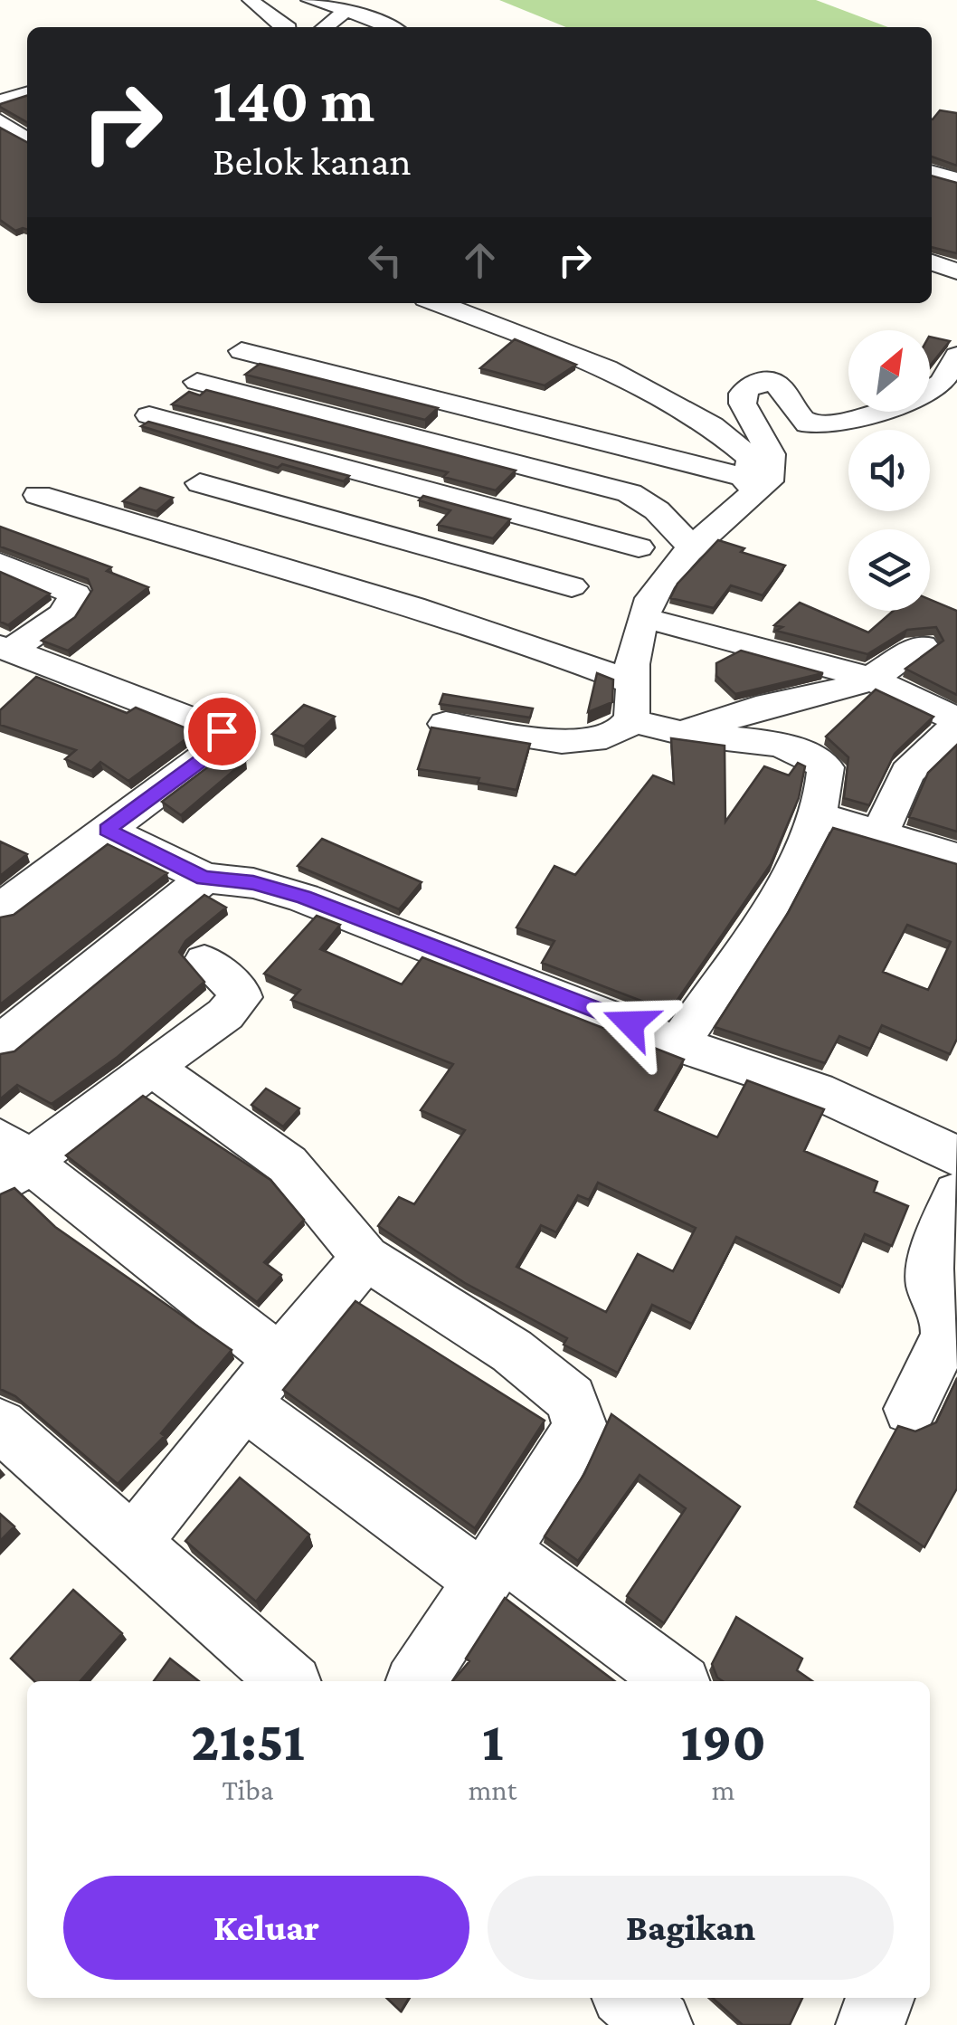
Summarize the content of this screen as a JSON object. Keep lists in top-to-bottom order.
{
  "north": "top right",
  "page": {
    "turn": ["140 m", "Belok kanan"],
    "eta": [
      "21:51",
      "Tiba",
      "1",
      "mnt",
      "190",
      "m"
    ],
    "buttons": ["Keluar", "Bagikan"]
  }
}
